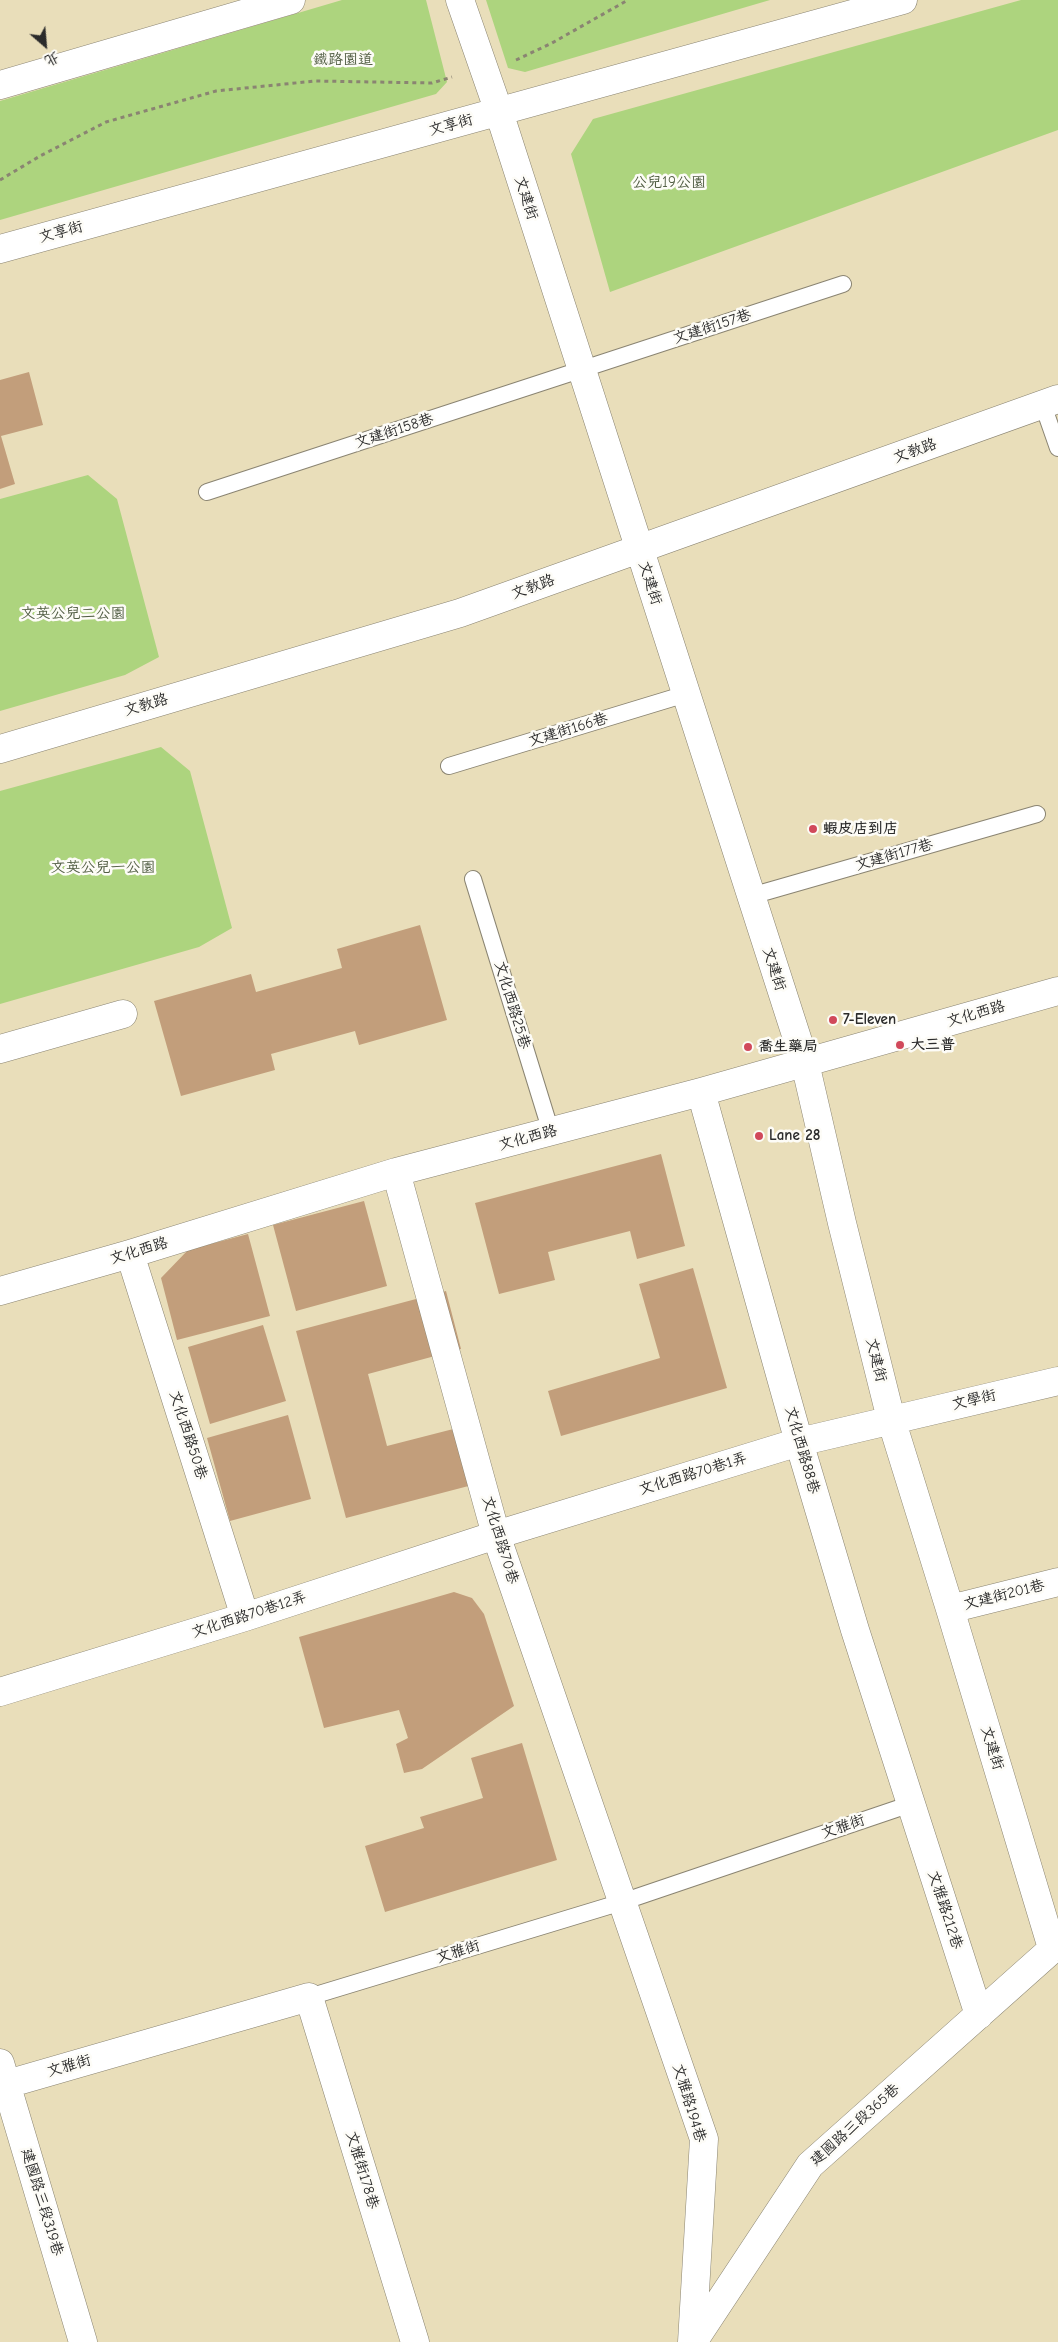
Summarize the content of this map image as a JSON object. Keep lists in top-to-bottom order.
{
  "streets": {
    "street": [
      "文享街",
      "文建街",
      "文教路",
      "文化西路",
      "文學街",
      "文化西路50巷",
      "文化西路88巷",
      "文化西路70巷1弄",
      "文化西路70巷",
      "文建街201巷",
      "文化西路70巷12弄",
      "文雅街",
      "文雅路212巷",
      "文雅路194巷",
      "建國路三段365巷",
      "文雅街178巷",
      "建國路三段319巷"
    ],
    "lane": [
      "文建街157巷",
      "文建街158巷",
      "文建街166巷",
      "文建街177巷",
      "文化西路25巷"
    ]
  },
  "crossings": [
    ["文享街", "文建街"],
    ["文建街", "文建街157巷"],
    ["文建街", "文建街158巷"],
    ["文建街", "文教路"],
    ["文建街", "文建街166巷"],
    ["文建街", "文建街177巷"],
    ["文建街", "文化西路"],
    ["文建街", "文學街"],
    ["文建街", "文化西路70巷1弄"],
    ["文建街", "文建街201巷"],
    ["文建街", "建國路三段365巷"],
    ["文建街157巷", "文建街158巷"],
    ["文化西路25巷", "文化西路"],
    ["文化西路", "文化西路50巷"],
    ["文化西路", "文化西路88巷"],
    ["文化西路", "文化西路70巷"],
    ["文學街", "文化西路70巷1弄"],
    ["文化西路50巷", "文化西路70巷12弄"],
    ["文化西路88巷", "文化西路70巷1弄"],
    ["文化西路88巷", "文雅街"],
    ["文化西路88巷", "文雅路212巷"],
    ["文化西路70巷1弄", "文化西路70巷"],
    ["文化西路70巷1弄", "文化西路70巷12弄"],
    ["文化西路70巷", "文化西路70巷12弄"],
    ["文化西路70巷", "文雅街"],
    ["文化西路70巷", "文雅路194巷"],
    ["文雅街", "文雅路212巷"],
    ["文雅街", "文雅路194巷"],
    ["文雅街", "文雅街178巷"],
    ["文雅街", "建國路三段319巷"],
    ["文雅路212巷", "建國路三段365巷"],
    ["文雅路194巷", "建國路三段365巷"]
  ],
  "parks": [
    "鐵路園道",
    "公兒19公園",
    "文英公兒二公園",
    "文英公兒一公園"
  ],
  "places": [
    "蝦皮店到店",
    "7-Eleven",
    "大三普",
    "喬生藥局",
    "Lane 28"
  ],
  "north": "bottom right"
}
